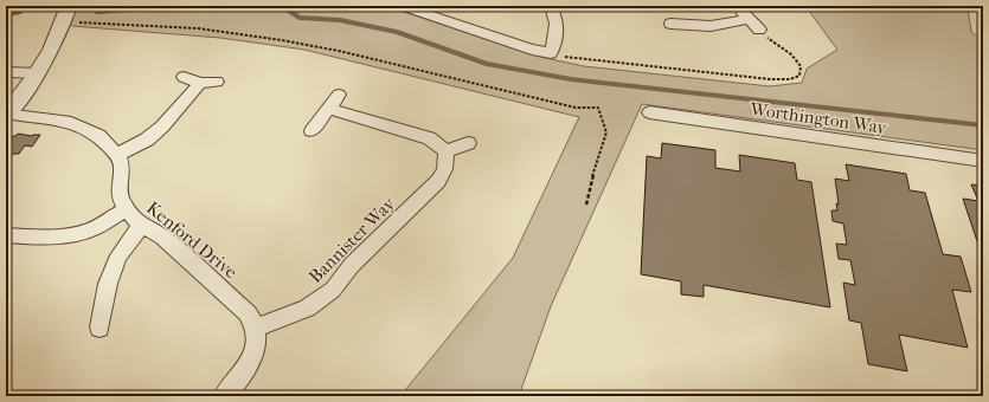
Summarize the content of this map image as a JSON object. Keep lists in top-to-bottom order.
{
  "streets": {
    "street": ["Worthington Way", "Kenford Drive", "Bannister Way"]
  },
  "crossings": [
    ["Kenford Drive", "Bannister Way"]
  ]
}
